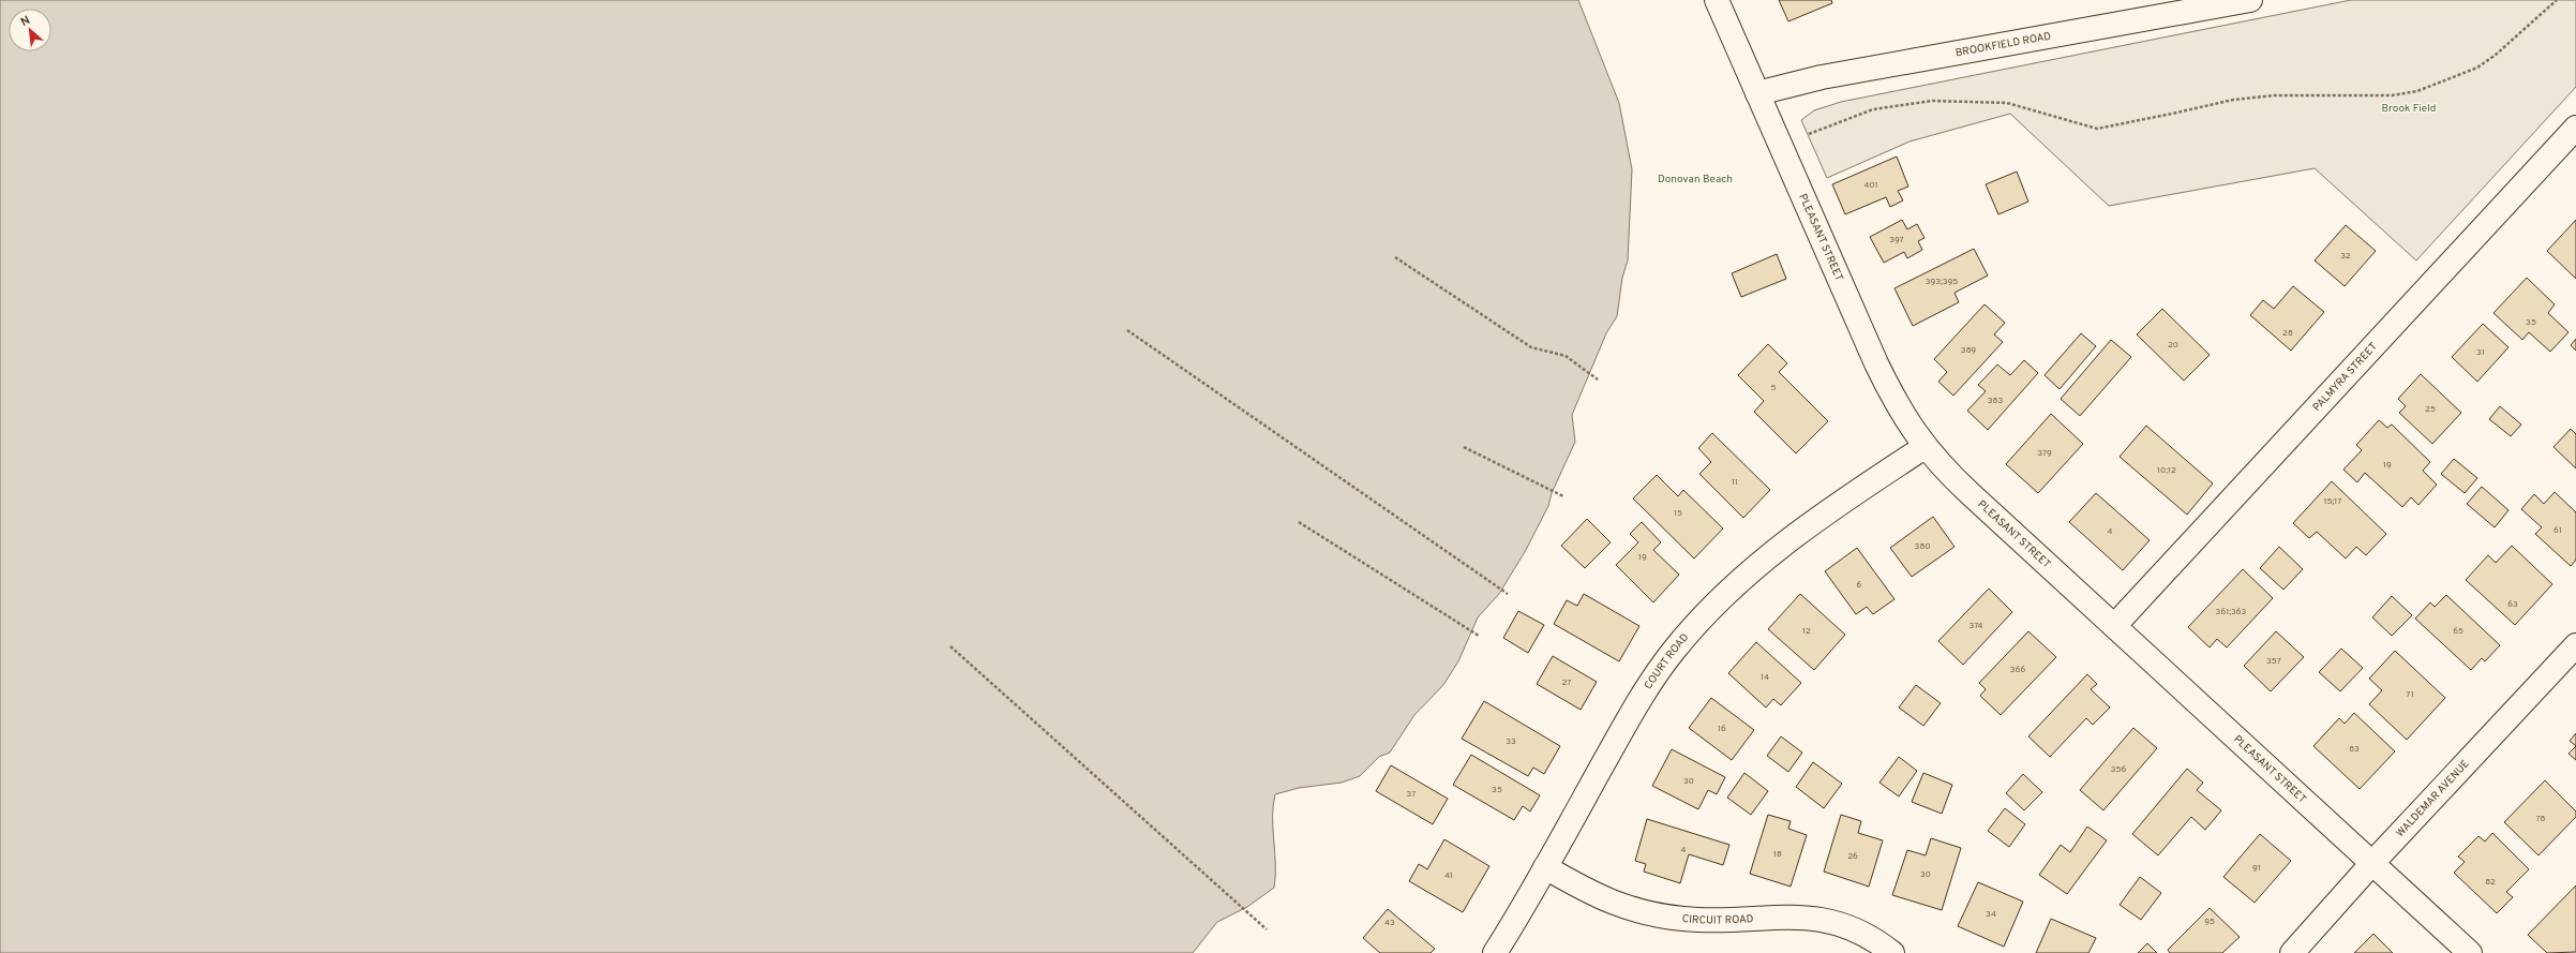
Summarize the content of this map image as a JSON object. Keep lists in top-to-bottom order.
{
  "streets": {
    "street": [
      "BROOKFIELD ROAD",
      "PLEASANT STREET",
      "PALMYRA STREET",
      "COURT ROAD",
      "WALDEMAR AVENUE",
      "CIRCUIT ROAD"
    ]
  },
  "crossings": [
    ["BROOKFIELD ROAD", "PLEASANT STREET"],
    ["PLEASANT STREET", "PALMYRA STREET"],
    ["PLEASANT STREET", "COURT ROAD"],
    ["PLEASANT STREET", "WALDEMAR AVENUE"],
    ["COURT ROAD", "CIRCUIT ROAD"]
  ],
  "parks": ["Brook Field", "Donovan Beach"],
  "house_numbers": [
    "401",
    "397",
    "32",
    "393;395",
    "35",
    "28",
    "20",
    "389",
    "31",
    "5",
    "383",
    "25",
    "379",
    "19",
    "10;12",
    "11",
    "15;17",
    "15",
    "61",
    "4",
    "380",
    "19",
    "6",
    "63",
    "361;363",
    "374",
    "12",
    "65",
    "357",
    "366",
    "14",
    "27",
    "71",
    "16",
    "33",
    "83",
    "356",
    "30",
    "35",
    "37",
    "78",
    "4",
    "18",
    "26",
    "91",
    "30",
    "41",
    "82",
    "34",
    "95",
    "43"
  ],
  "north": "top left"
}
